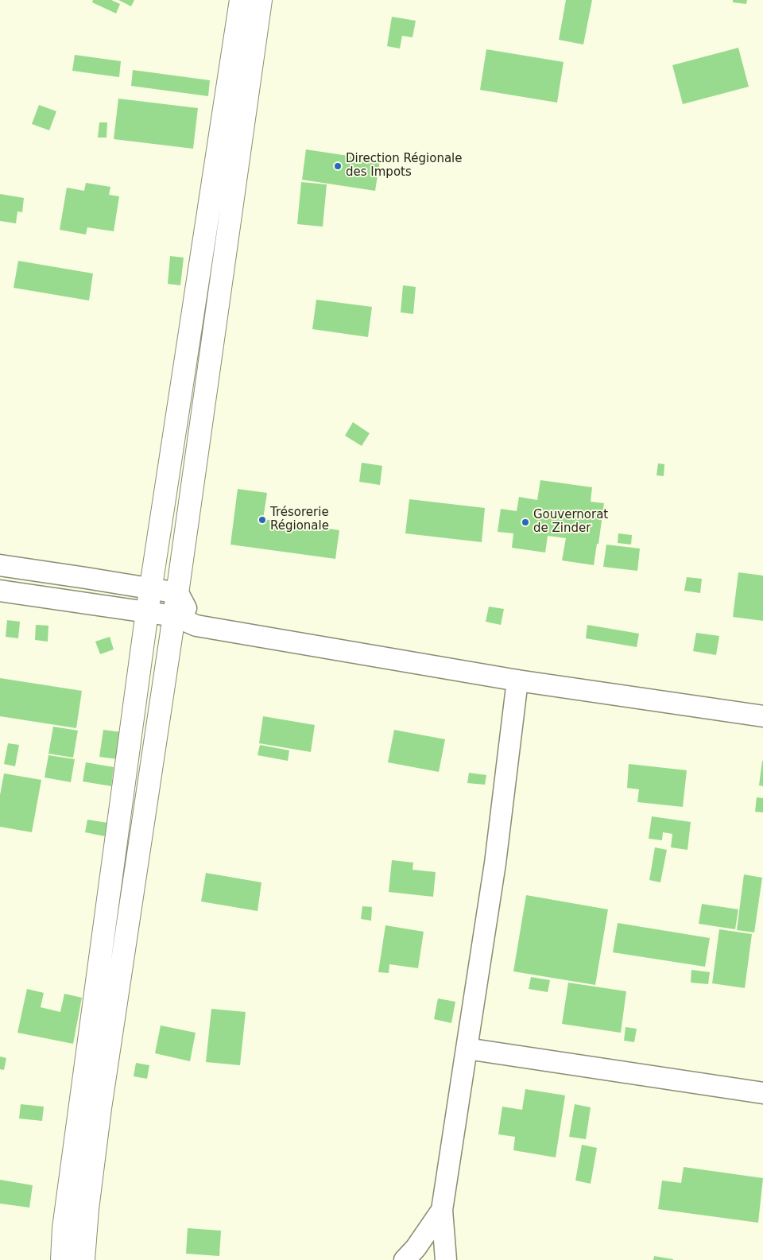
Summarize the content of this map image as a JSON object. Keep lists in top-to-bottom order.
{
  "places": ["Direction Régionale des Impots", "Trésorerie Régionale", "Gouvernorat de Zinder"]
}
